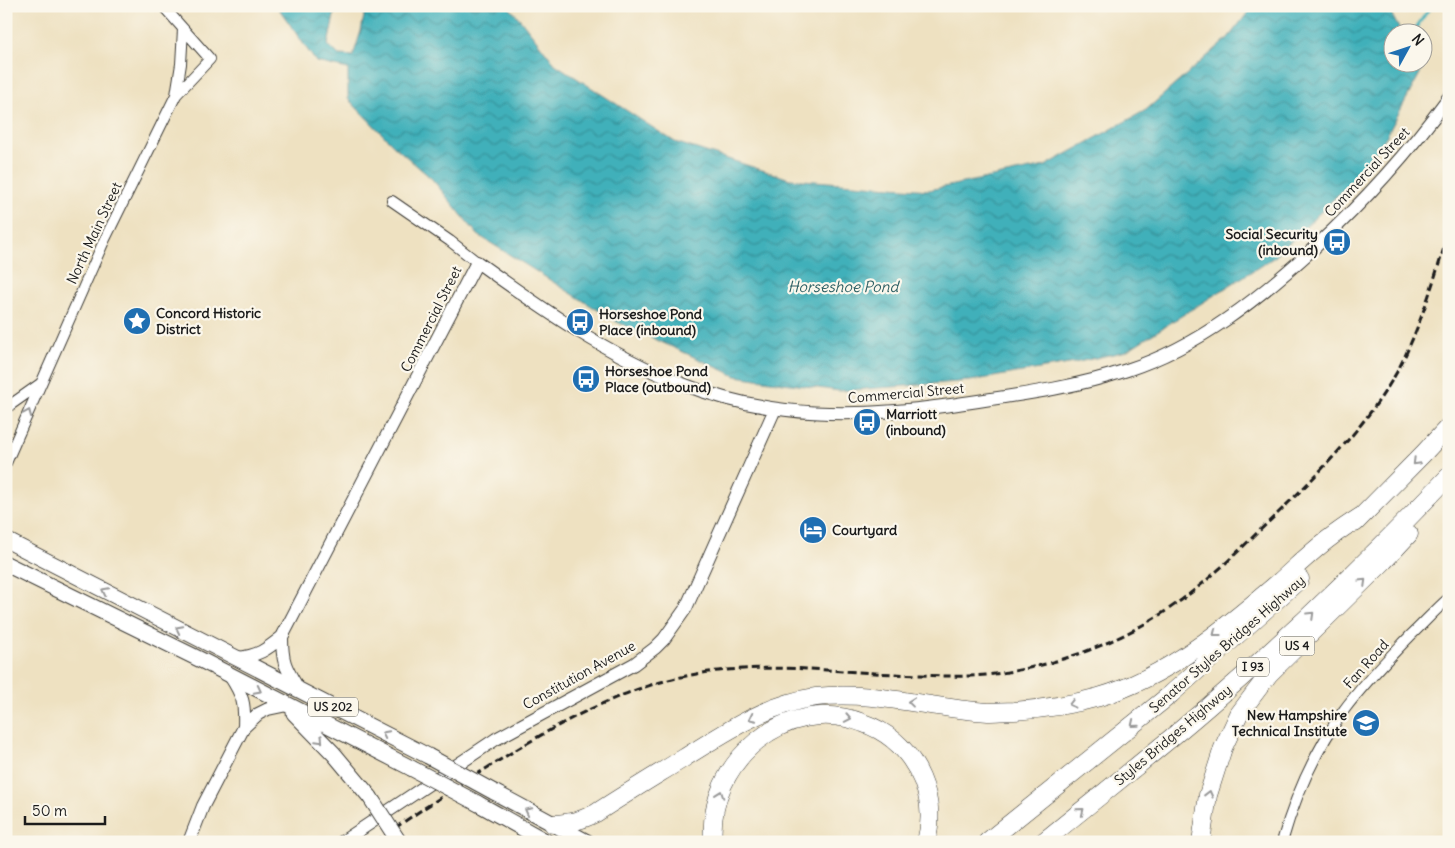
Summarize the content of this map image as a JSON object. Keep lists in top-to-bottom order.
{
  "streets": {
    "highway": [
      "Senator Styles Bridges Highway",
      "US 4",
      "I 93",
      "Styles Bridges Highway"
    ],
    "main road": ["US 202"],
    "street": [
      "Commercial Street",
      "North Main Street",
      "Fan Road",
      "Constitution Avenue"
    ]
  },
  "crossings": [
    ["Commercial Street", "Constitution Avenue"],
    ["Commercial Street", "US 202"]
  ],
  "water": ["Horseshoe Pond"],
  "places": {
    "bus stop": [
      "Social Security (inbound)",
      "Horseshoe Pond Place (inbound)",
      "Horseshoe Pond Place (outbound)",
      "Marriott (inbound)"
    ],
    "place": ["Concord Historic District"],
    "hotel": ["Courtyard"],
    "school or university": ["New Hampshire Technical Institute"]
  },
  "scale_bar": "50 m",
  "north": "top right"
}
